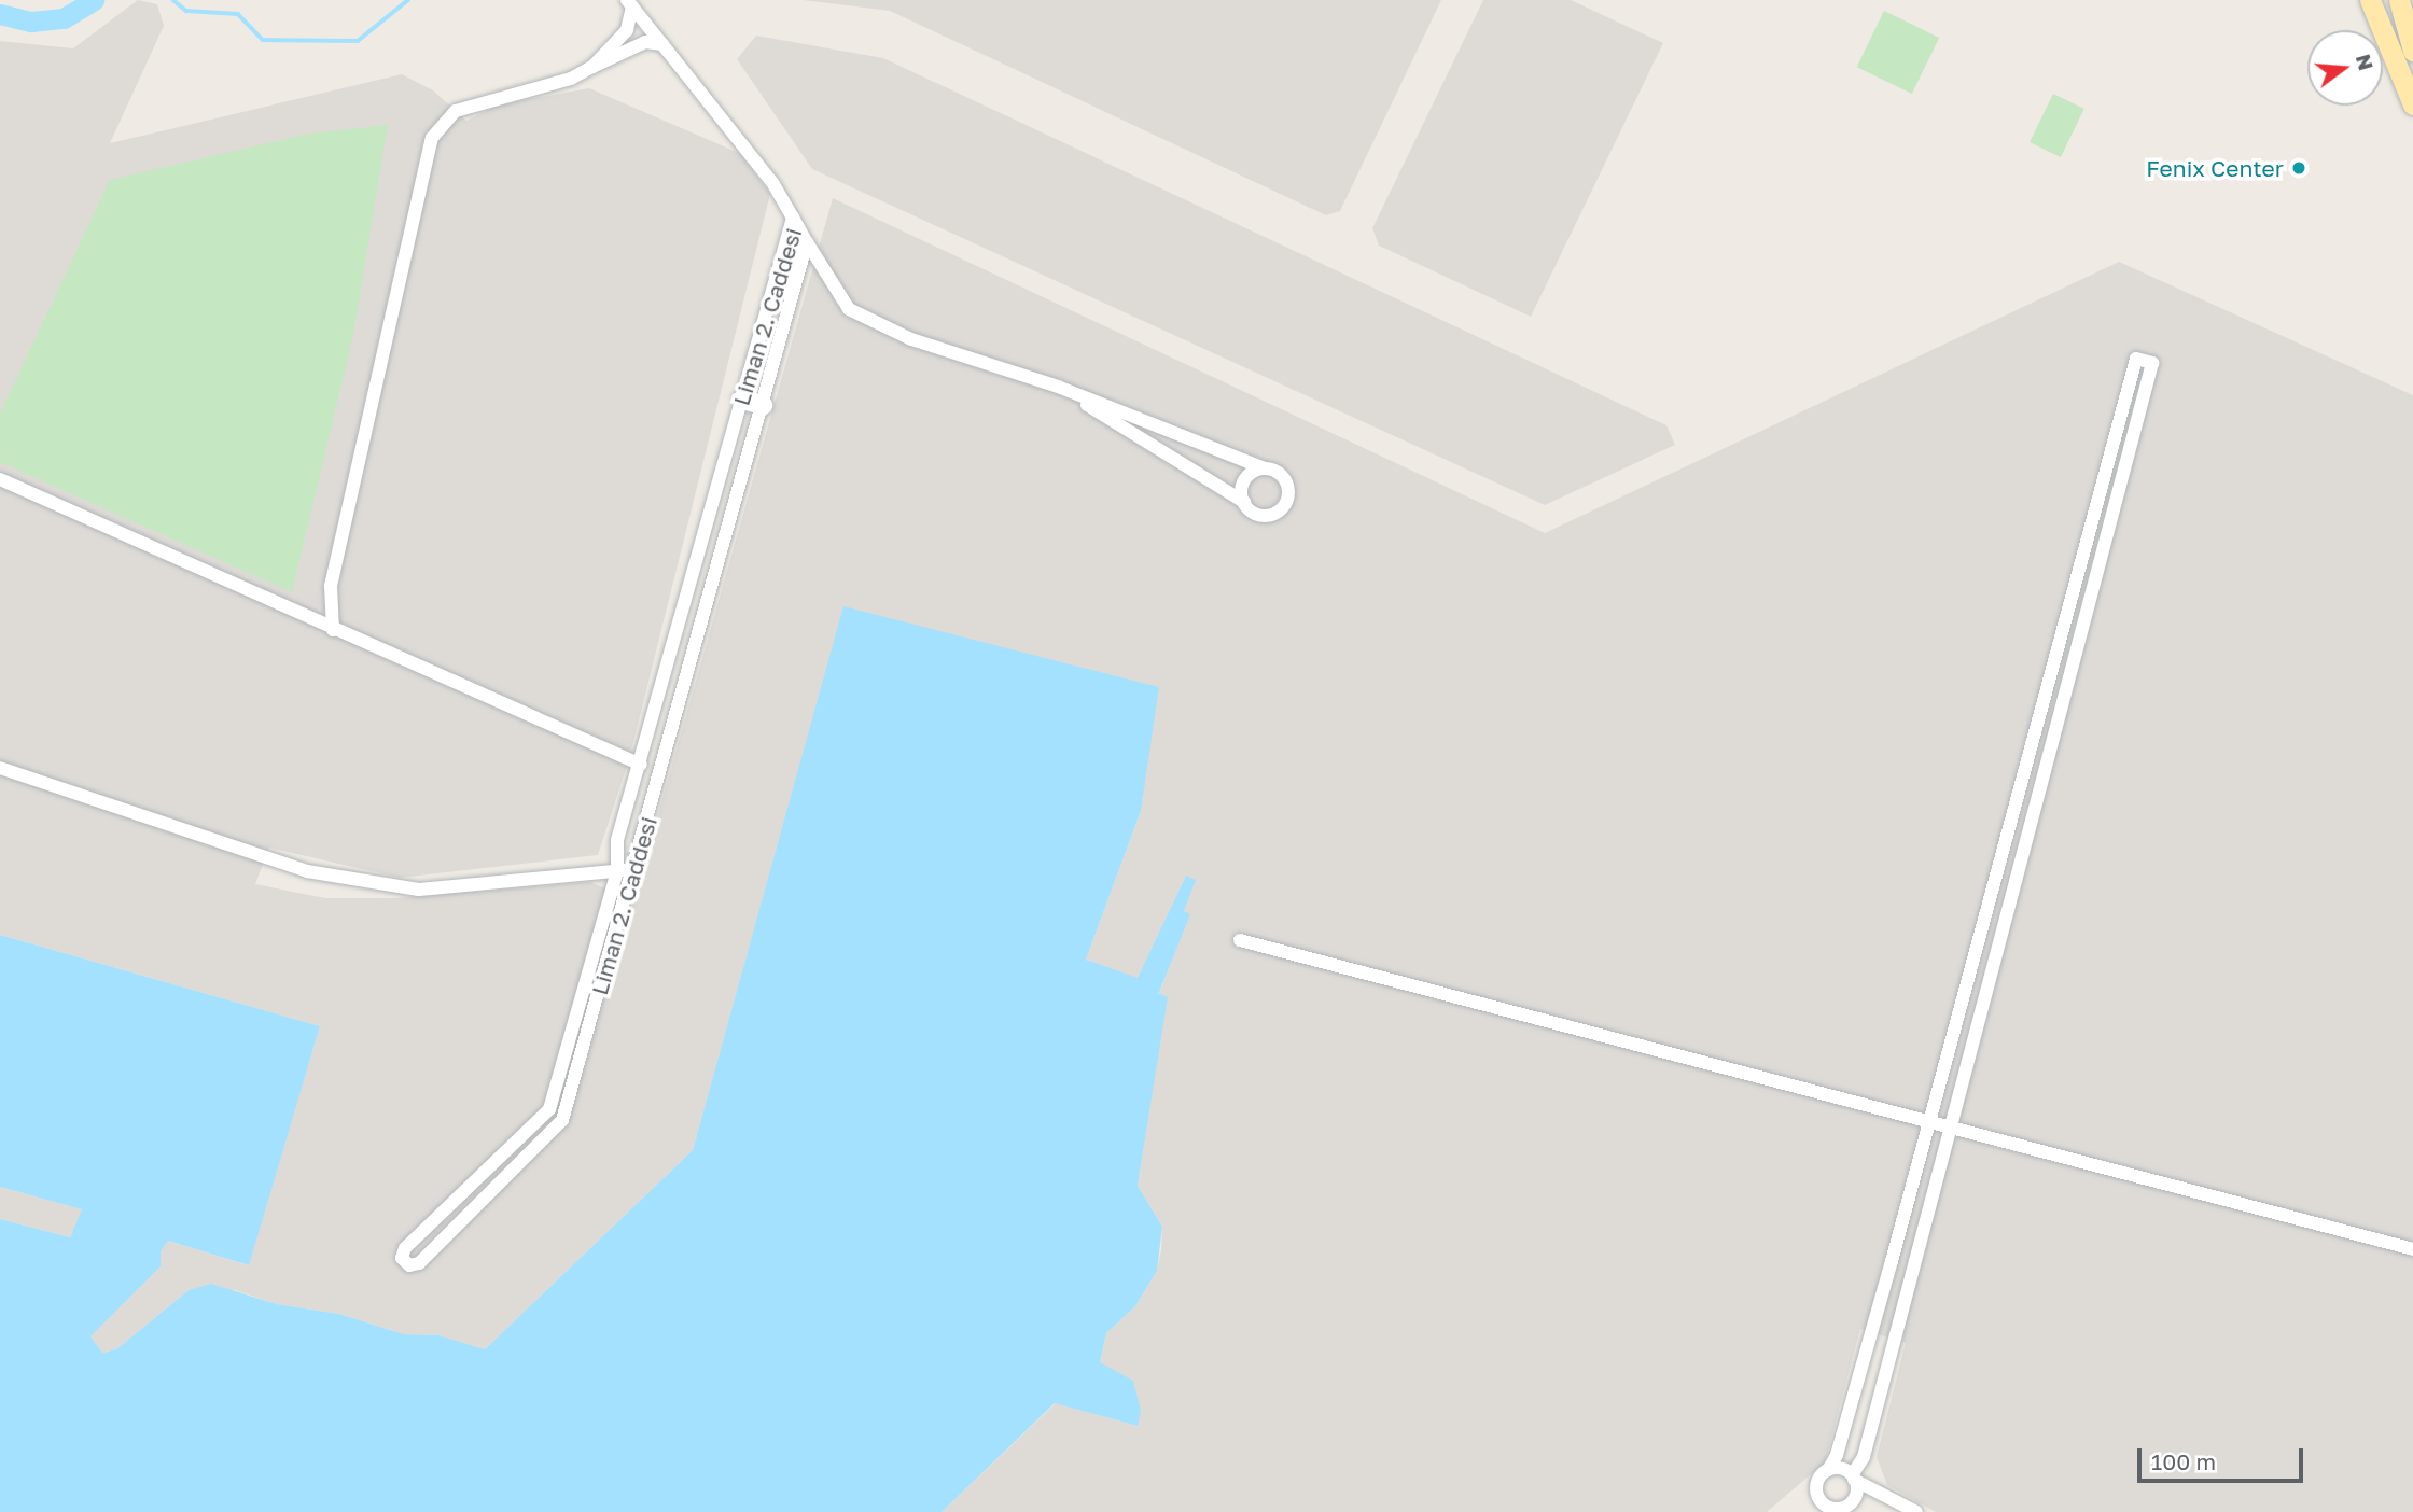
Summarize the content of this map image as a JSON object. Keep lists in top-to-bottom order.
{
  "streets": {
    "street": ["Liman 2. Caddesi"]
  },
  "places": ["Fenix Center"],
  "scale_bar": "100 m",
  "north": "right"
}
